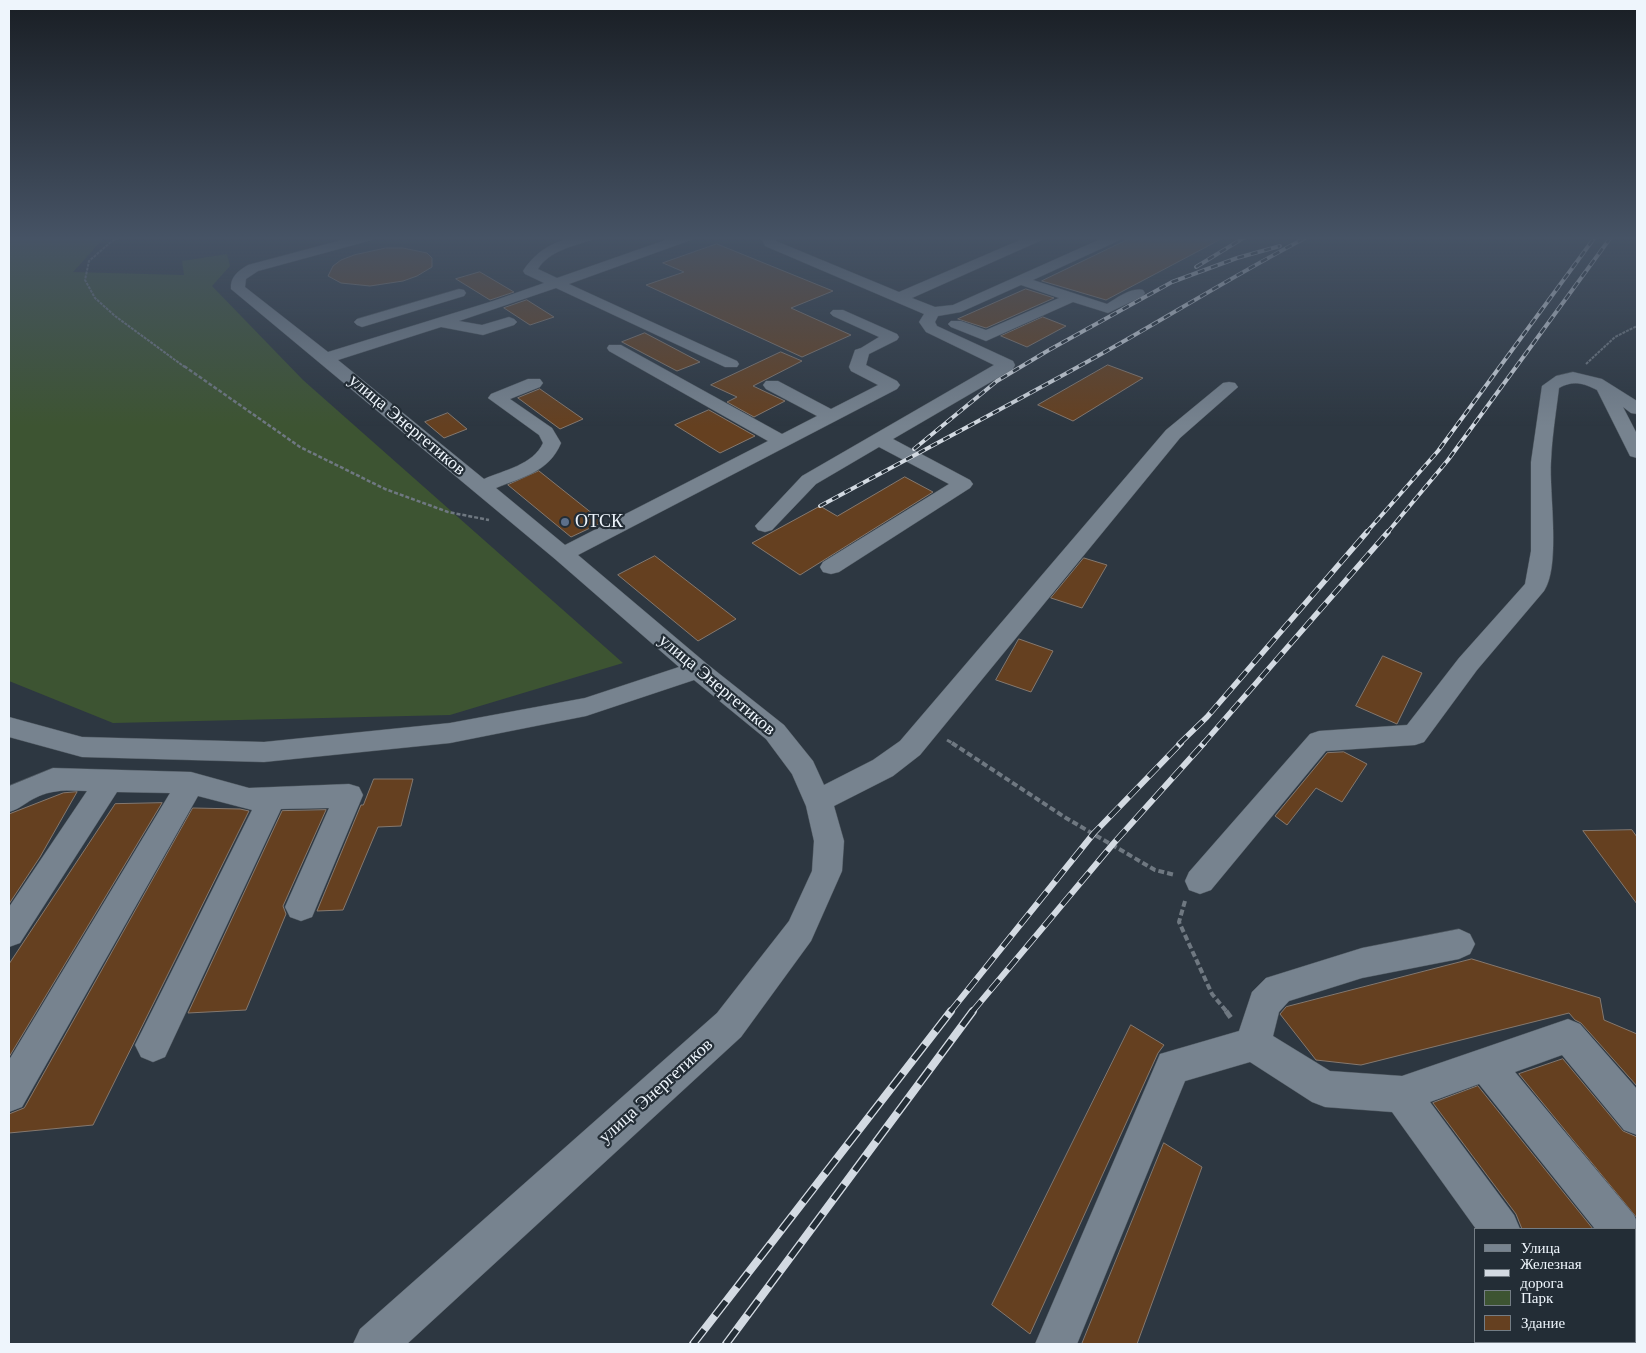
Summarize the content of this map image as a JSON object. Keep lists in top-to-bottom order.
{
  "streets": {
    "street": ["улица Энергетиков"]
  },
  "places": ["ОТСК"],
  "legend": [
    "Улица",
    "Железная дорога",
    "Парк",
    "Здание"
  ]
}
